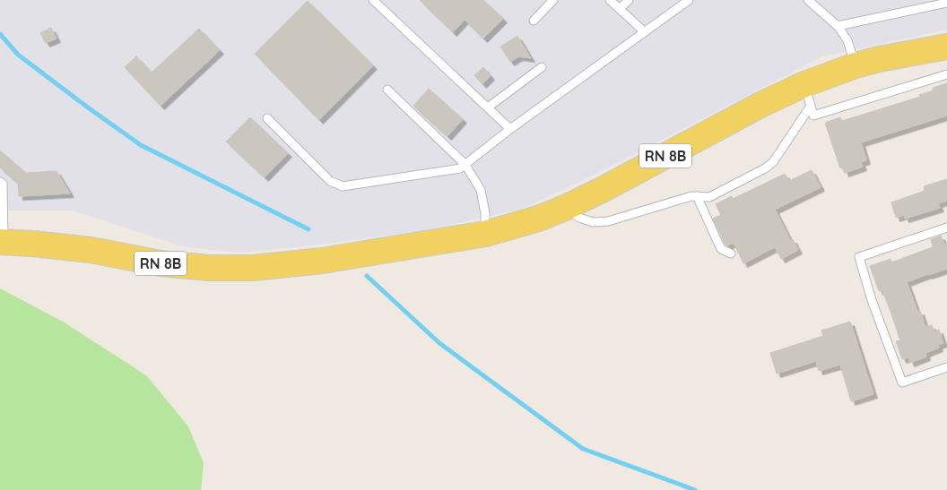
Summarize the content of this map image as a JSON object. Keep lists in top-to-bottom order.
{
  "streets": {
    "main road": ["RN 8B"]
  }
}
